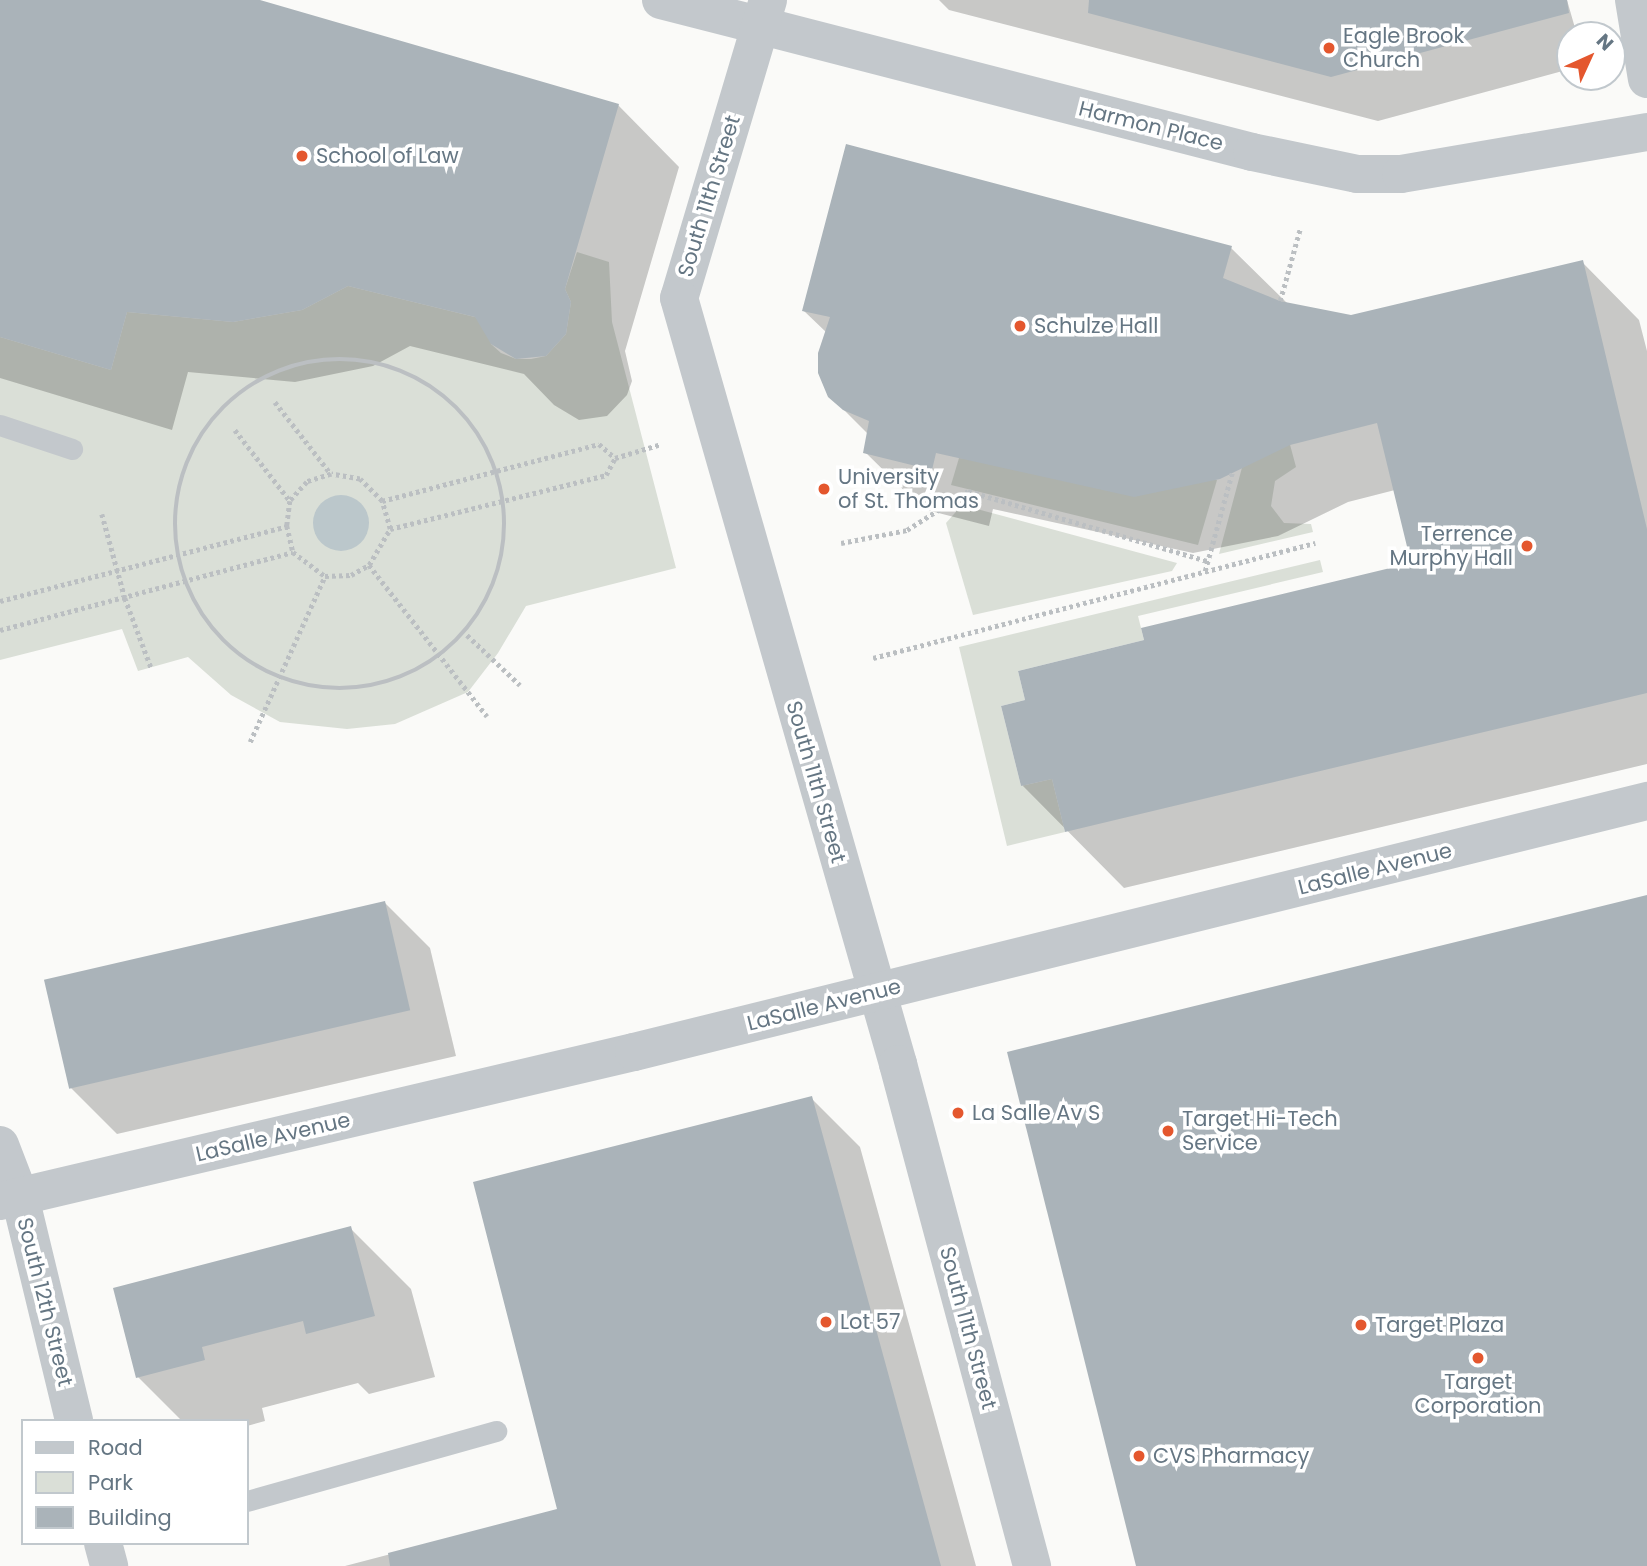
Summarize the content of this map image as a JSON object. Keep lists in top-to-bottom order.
{
  "streets": {
    "street": [
      "Harmon Place",
      "South 11th Street",
      "LaSalle Avenue",
      "South 12th Street"
    ]
  },
  "crossings": [
    ["Harmon Place", "South 11th Street"],
    ["South 11th Street", "LaSalle Avenue"],
    ["LaSalle Avenue", "South 12th Street"]
  ],
  "places": [
    "Eagle Brook Church",
    "School of Law",
    "Schulze Hall",
    "University of St. Thomas",
    "Terrence Murphy Hall",
    "La Salle Av S",
    "Target Hi-Tech Service",
    "Lot 57",
    "Target Plaza",
    "Target Corporation",
    "CVS Pharmacy"
  ],
  "legend": ["Road", "Park", "Building"],
  "north": "top right"
}
